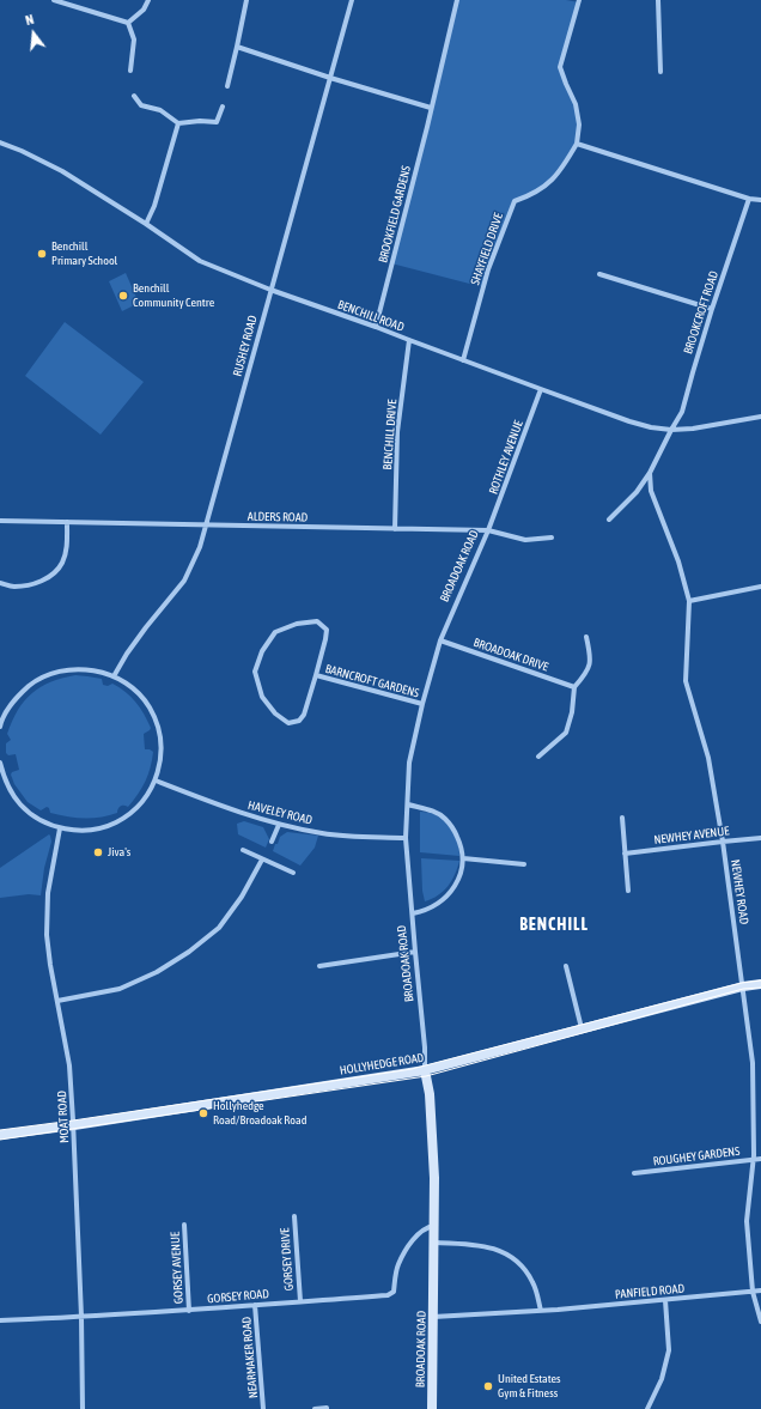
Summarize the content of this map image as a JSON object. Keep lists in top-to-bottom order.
{
  "streets": {
    "street": [
      "BROOKFIELD GARDENS",
      "SHAYFIELD DRIVE",
      "BROOKCROFT ROAD",
      "BENCHILL ROAD",
      "RUSHEY ROAD",
      "BENCHILL DRIVE",
      "ROTHLEY AVENUE",
      "ALDERS ROAD",
      "BROADOAK ROAD",
      "BROADOAK DRIVE",
      "BARNCROFT GARDENS",
      "HAVELEY ROAD",
      "NEWHEY AVENUE",
      "NEWHEY ROAD",
      "HOLLYHEDGE ROAD",
      "MOAT ROAD",
      "ROUGHEY GARDENS",
      "GORSEY DRIVE",
      "GORSEY AVENUE",
      "PANFIELD ROAD",
      "GORSEY ROAD",
      "NEARMAKER ROAD"
    ]
  },
  "crossings": [
    ["BROOKFIELD GARDENS", "BENCHILL ROAD"],
    ["SHAYFIELD DRIVE", "BENCHILL ROAD"],
    ["BROOKCROFT ROAD", "BENCHILL ROAD"],
    ["BROOKCROFT ROAD", "NEWHEY ROAD"],
    ["BENCHILL ROAD", "RUSHEY ROAD"],
    ["BENCHILL ROAD", "BENCHILL DRIVE"],
    ["BENCHILL ROAD", "ROTHLEY AVENUE"],
    ["RUSHEY ROAD", "ALDERS ROAD"],
    ["BENCHILL DRIVE", "ALDERS ROAD"],
    ["ROTHLEY AVENUE", "ALDERS ROAD"],
    ["ROTHLEY AVENUE", "BROADOAK ROAD"],
    ["ALDERS ROAD", "BROADOAK ROAD"],
    ["BROADOAK ROAD", "BROADOAK DRIVE"],
    ["BROADOAK ROAD", "BARNCROFT GARDENS"],
    ["BROADOAK ROAD", "HAVELEY ROAD"],
    ["BROADOAK ROAD", "HOLLYHEDGE ROAD"],
    ["BROADOAK ROAD", "PANFIELD ROAD"],
    ["BROADOAK ROAD", "GORSEY ROAD"],
    ["NEWHEY AVENUE", "NEWHEY ROAD"],
    ["NEWHEY ROAD", "HOLLYHEDGE ROAD"],
    ["NEWHEY ROAD", "ROUGHEY GARDENS"],
    ["NEWHEY ROAD", "PANFIELD ROAD"],
    ["HOLLYHEDGE ROAD", "MOAT ROAD"],
    ["MOAT ROAD", "GORSEY ROAD"],
    ["GORSEY DRIVE", "GORSEY ROAD"],
    ["GORSEY AVENUE", "GORSEY ROAD"],
    ["GORSEY ROAD", "NEARMAKER ROAD"]
  ],
  "districts": ["BENCHILL"],
  "places": [
    "Benchill Primary School",
    "Benchill Community Centre",
    "Jiva's",
    "Hollyhedge Road/Broadoak Road",
    "United Estates Gym & Fitness"
  ],
  "north": "top"
}
